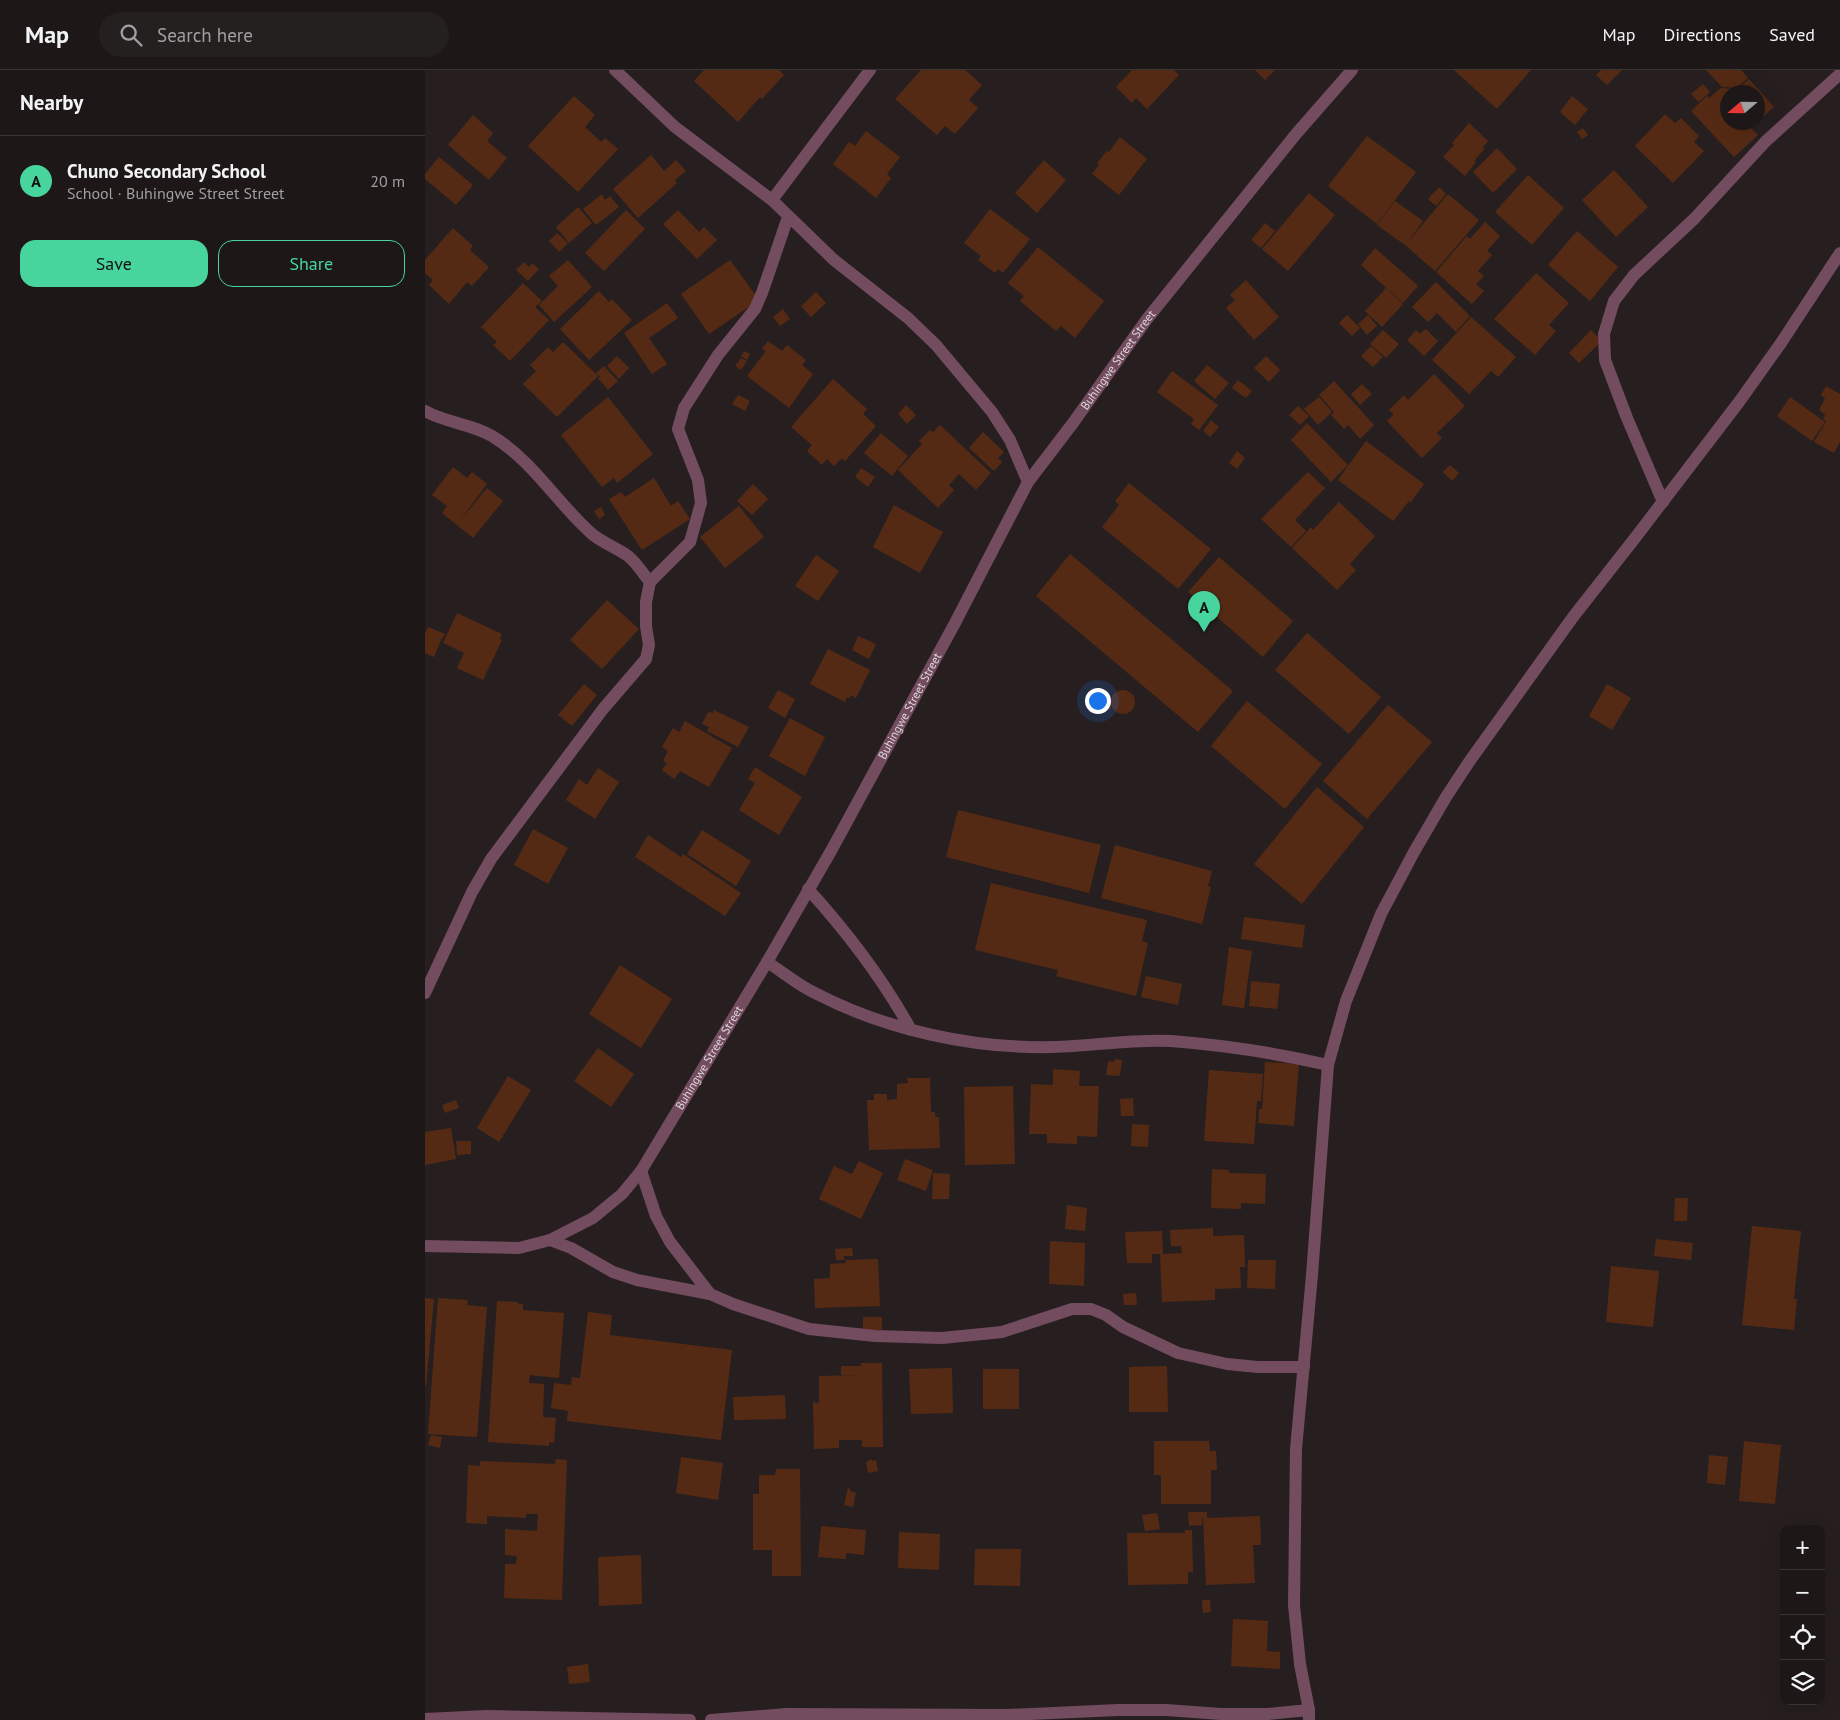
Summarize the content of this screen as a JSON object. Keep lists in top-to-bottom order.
{
  "streets": {
    "street": ["Buhingwe Street Street"]
  },
  "north": "left",
  "page": {
    "header": "Map",
    "search": "Search here",
    "nav": ["Map", "Directions", "Saved"],
    "heading": "Nearby",
    "list": [
      {
        "mark": "A",
        "name": "Chuno Secondary School",
        "note": "School · Buhingwe Street Street",
        "value": "20 m"
      }
    ],
    "buttons": ["Save", "Share"],
    "pins": "A",
    "map_buttons": ["+", "−"]
  }
}
